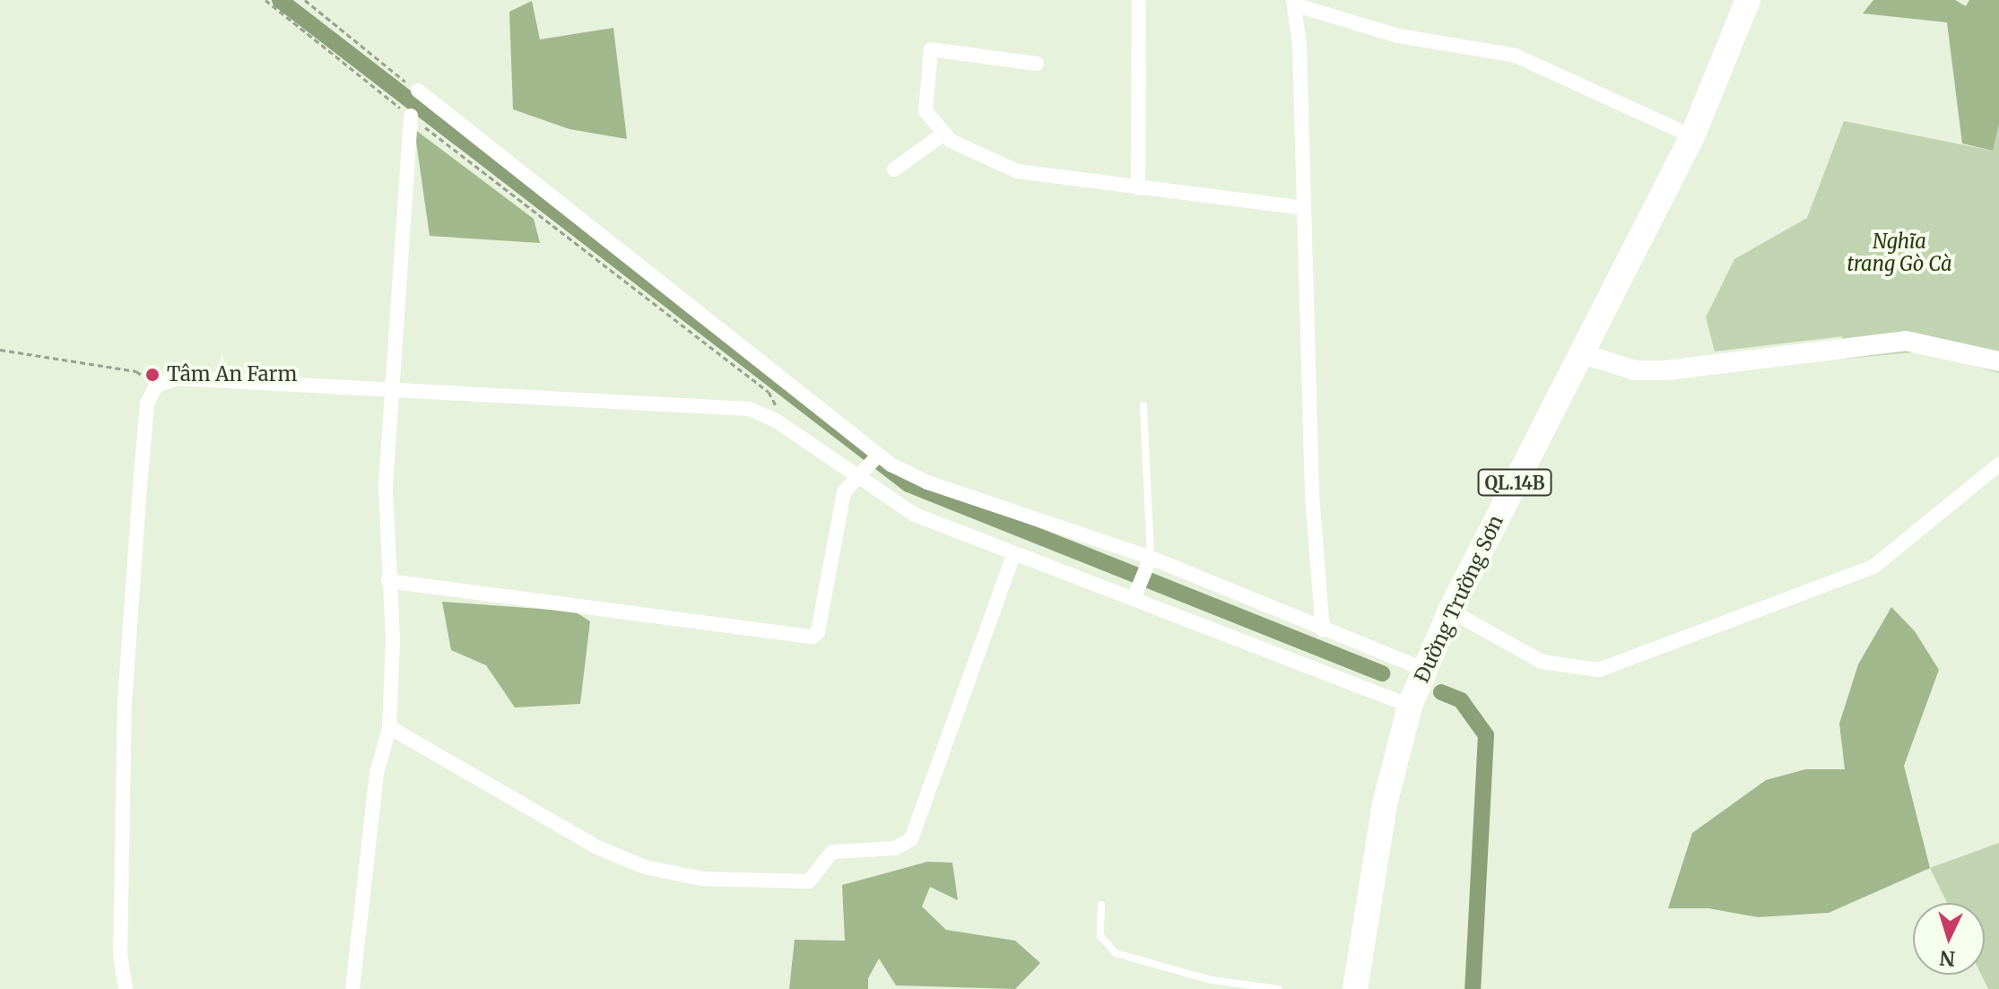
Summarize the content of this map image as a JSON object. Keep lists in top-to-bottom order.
{
  "streets": {
    "highway": ["QL.14B", "Đường Trường Sơn"]
  },
  "parks": ["Nghĩa trang Gò Cà"],
  "places": ["Tâm An Farm"],
  "north": "bottom"
}
